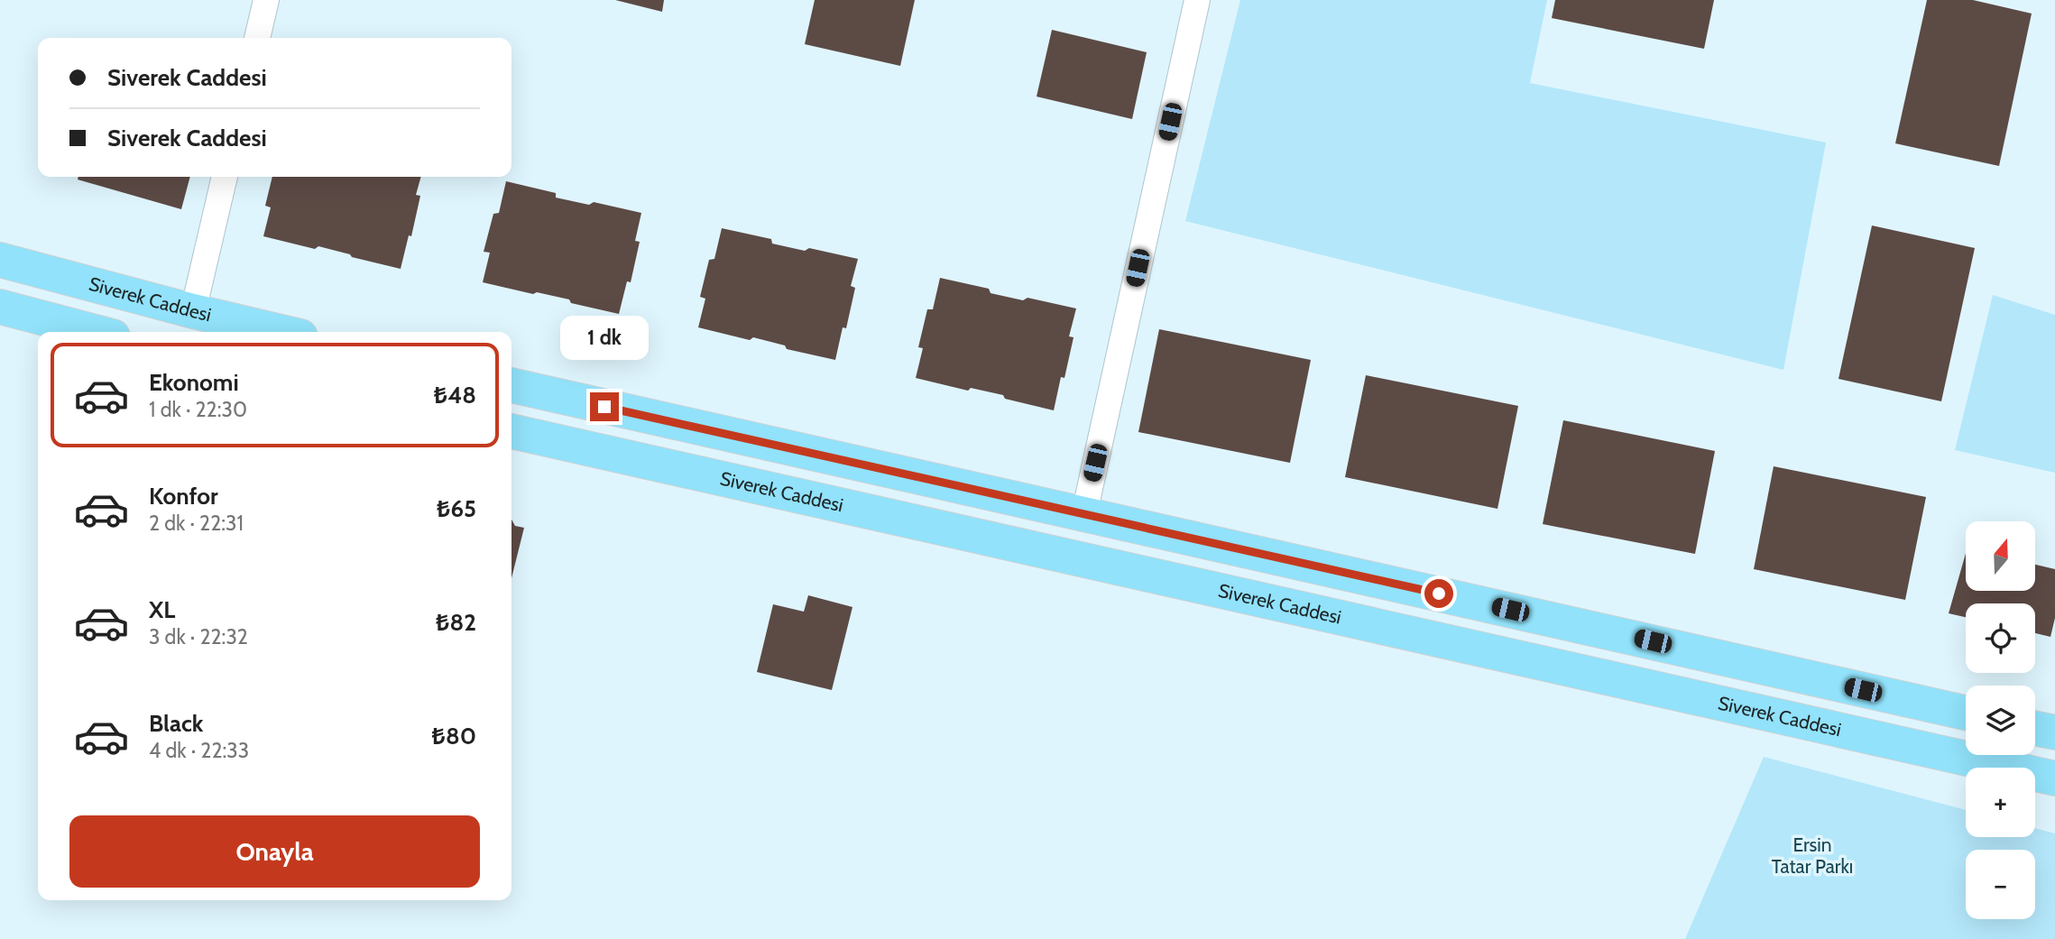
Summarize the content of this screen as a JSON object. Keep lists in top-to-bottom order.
{
  "streets": {
    "main road": ["Siverek Caddesi"]
  },
  "parks": ["Ersin Tatar Parkı"],
  "north": "top",
  "page": {
    "banner": ["Siverek Caddesi", "Siverek Caddesi"],
    "bubble": "1 dk",
    "list": [
      {
        "name": "Ekonomi",
        "note": "1 dk · 22:30",
        "value": "₺48"
      },
      {
        "name": "Konfor",
        "note": "2 dk · 22:31",
        "value": "₺65"
      },
      {
        "name": "XL",
        "note": "3 dk · 22:32",
        "value": "₺82"
      },
      {
        "name": "Black",
        "note": "4 dk · 22:33",
        "value": "₺80"
      }
    ],
    "map_buttons": ["+", "−"],
    "buttons": "Onayla"
  }
}
